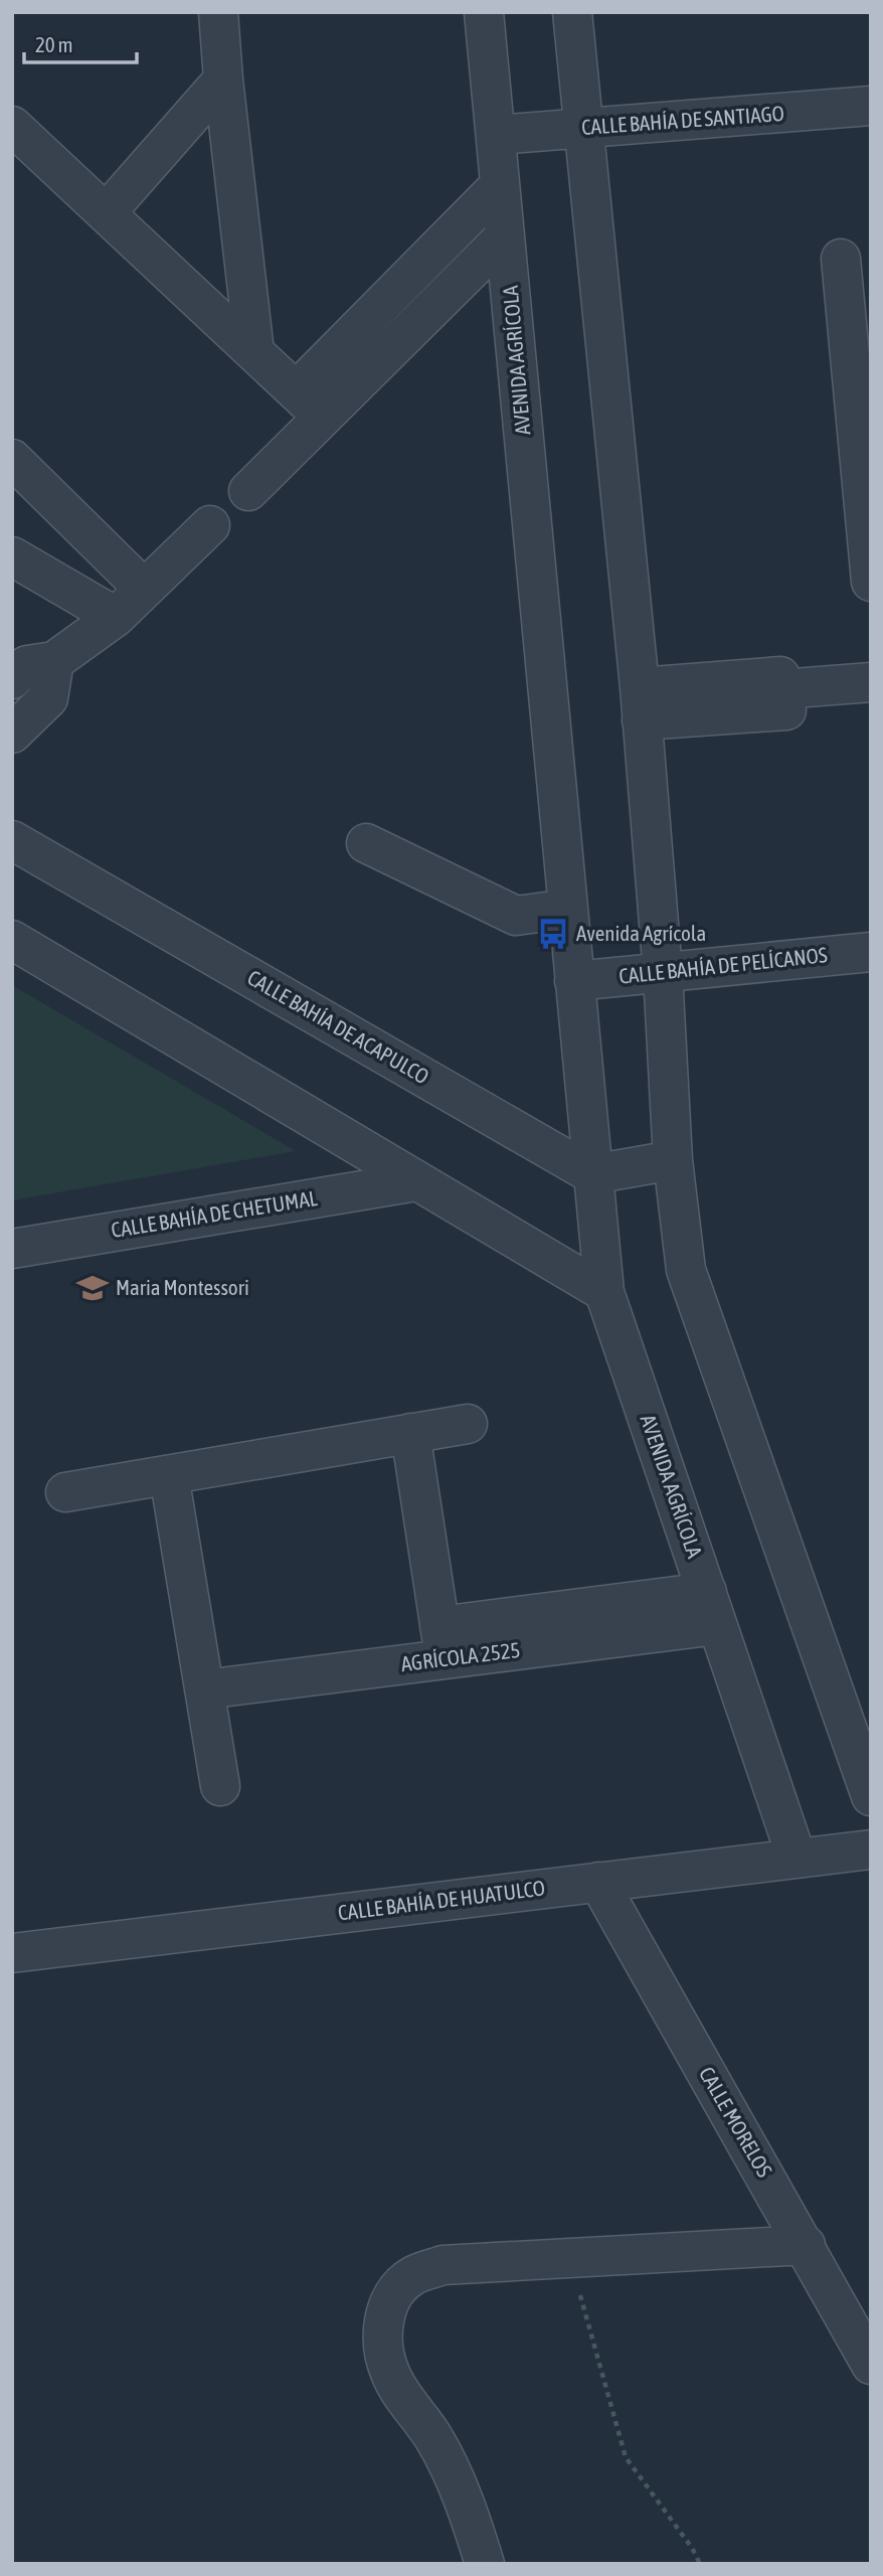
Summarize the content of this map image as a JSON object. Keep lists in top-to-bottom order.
{
  "streets": {
    "street": [
      "CALLE BAHÍA DE SANTIAGO",
      "AVENIDA AGRÍCOLA",
      "CALLE BAHÍA DE PELÍCANOS",
      "CALLE BAHÍA DE ACAPULCO",
      "CALLE BAHÍA DE CHETUMAL",
      "AGRÍCOLA 2525",
      "CALLE BAHÍA DE HUATULCO",
      "CALLE MORELOS"
    ]
  },
  "crossings": [
    ["CALLE BAHÍA DE SANTIAGO", "AVENIDA AGRÍCOLA"],
    ["AVENIDA AGRÍCOLA", "CALLE BAHÍA DE PELÍCANOS"],
    ["AVENIDA AGRÍCOLA", "CALLE BAHÍA DE ACAPULCO"],
    ["AVENIDA AGRÍCOLA", "AGRÍCOLA 2525"],
    ["AVENIDA AGRÍCOLA", "CALLE BAHÍA DE HUATULCO"],
    ["CALLE BAHÍA DE HUATULCO", "CALLE MORELOS"]
  ],
  "places": {
    "bus stop": ["Avenida Agrícola"],
    "school or university": ["Maria Montessori"]
  },
  "scale_bar": "20 m"
}
